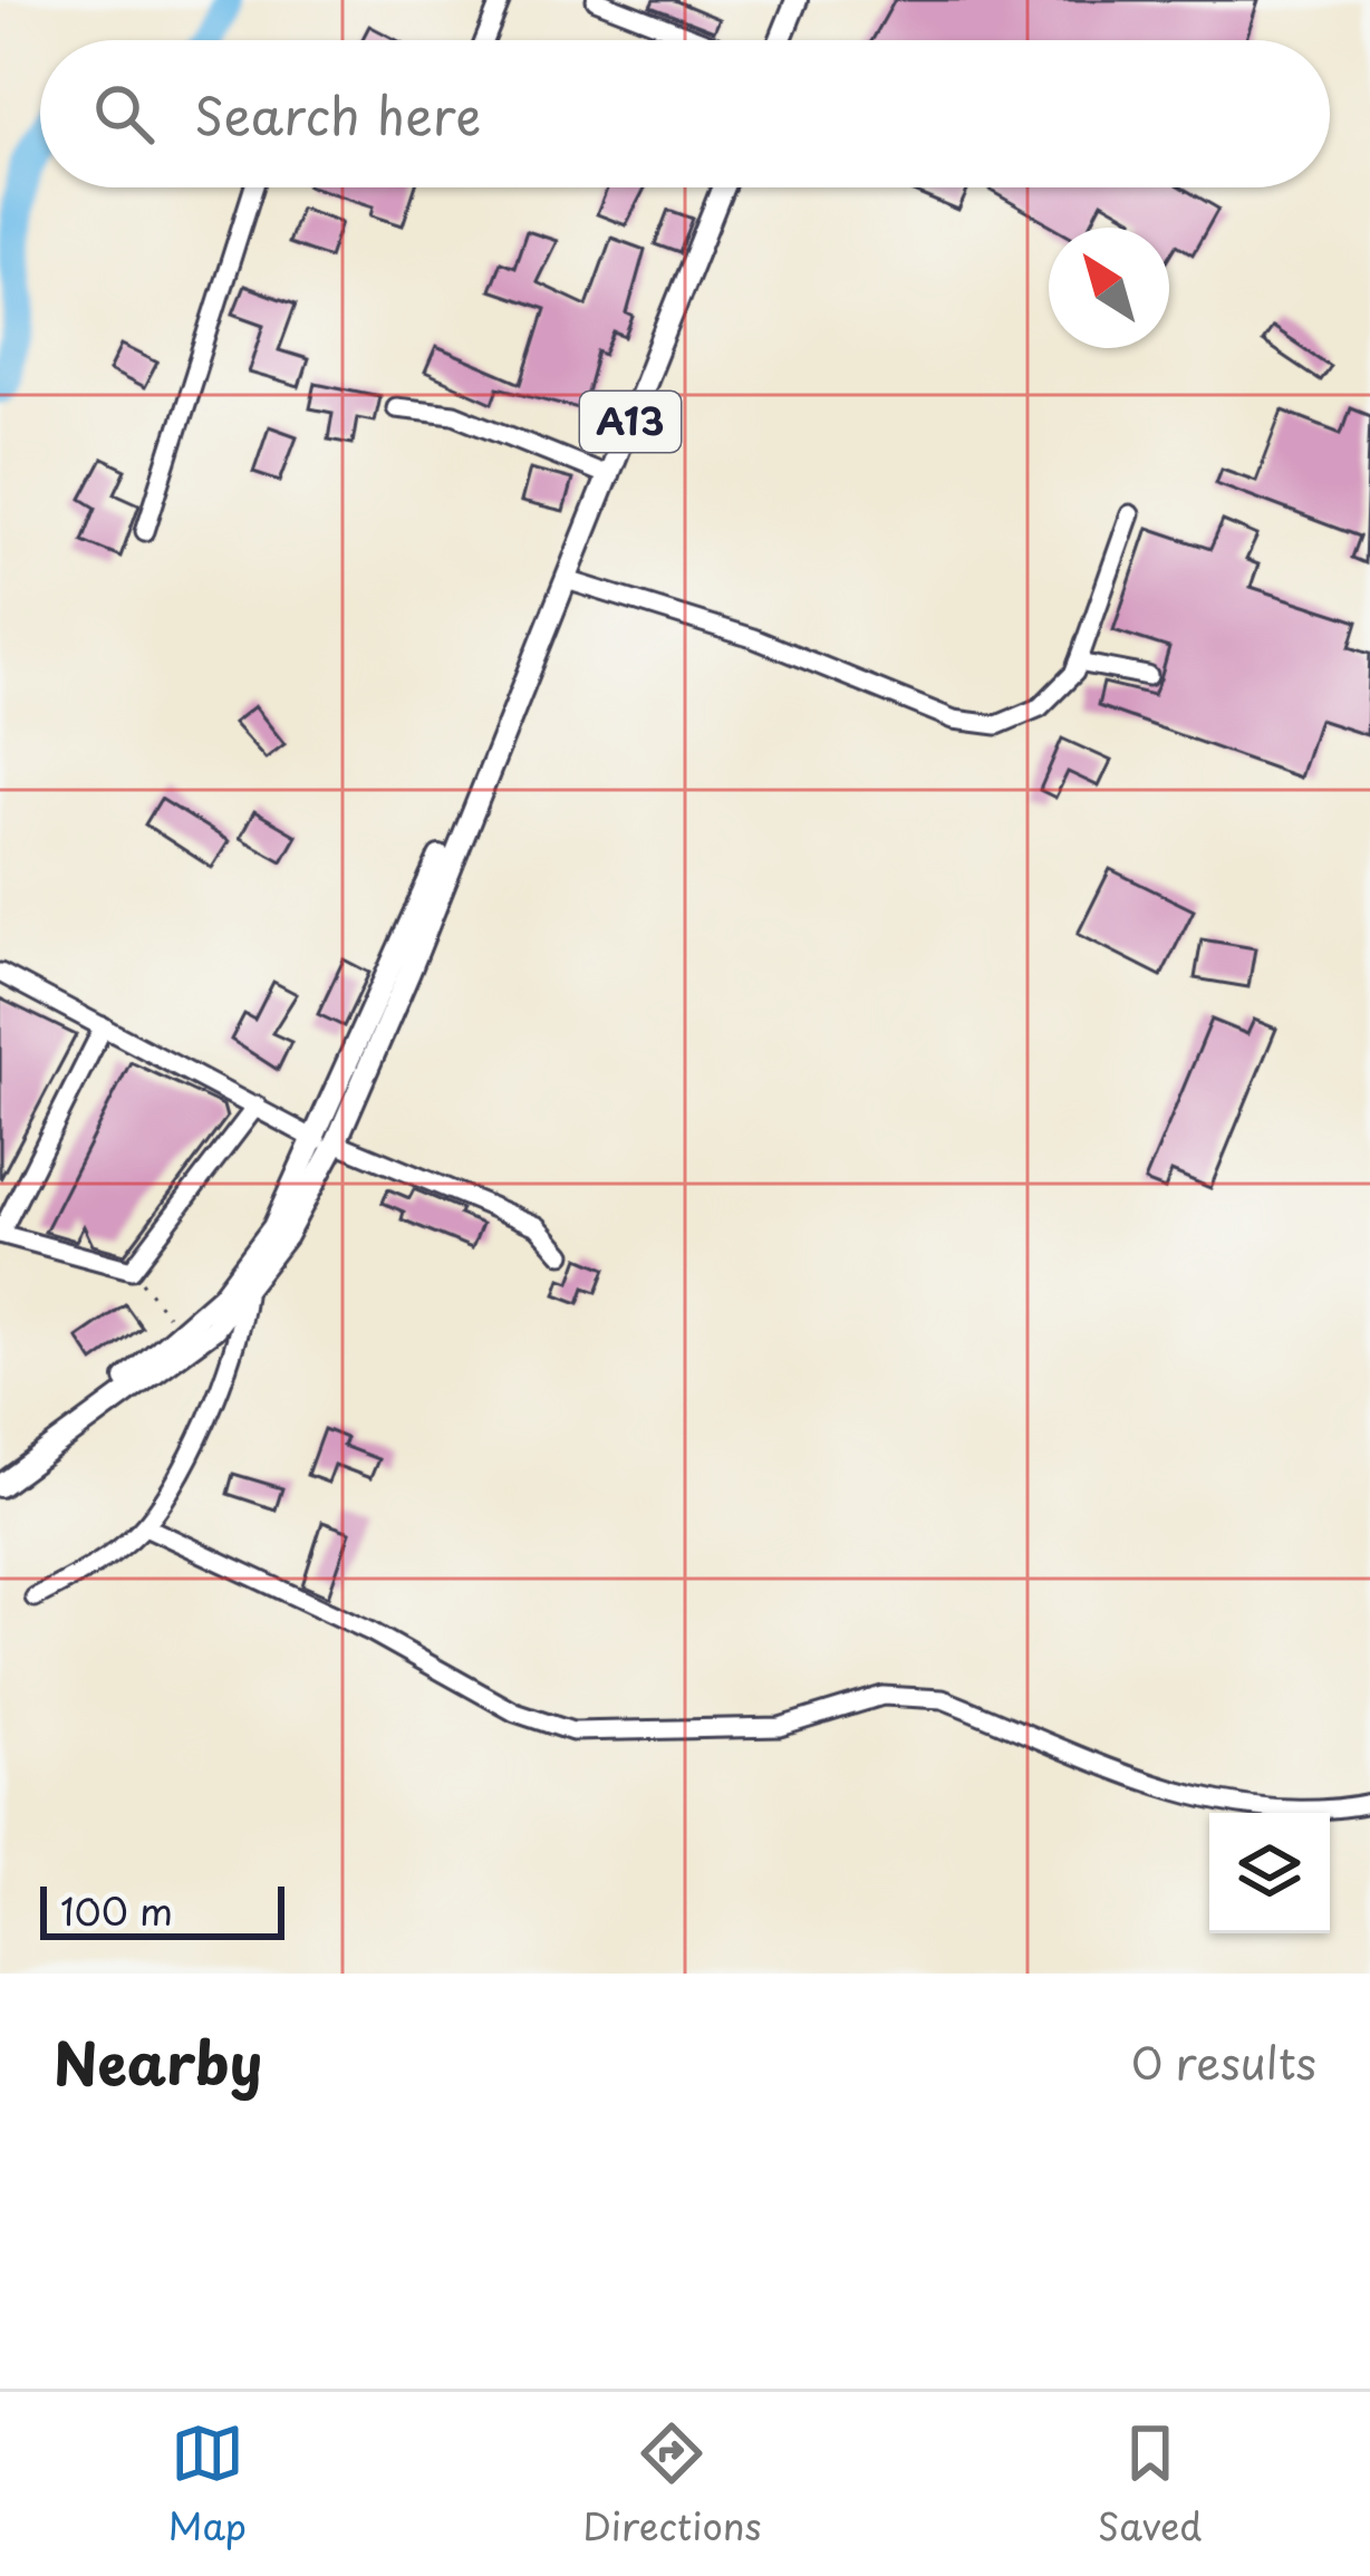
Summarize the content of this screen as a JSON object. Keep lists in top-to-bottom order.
{
  "streets": {
    "main road": ["A13"]
  },
  "scale_bar": "100 m",
  "north": "top left",
  "page": {
    "search": "Search here",
    "scale": "100 m",
    "heading": ["Nearby", "0 results"],
    "nav": ["Map", "Directions", "Saved"]
  }
}
